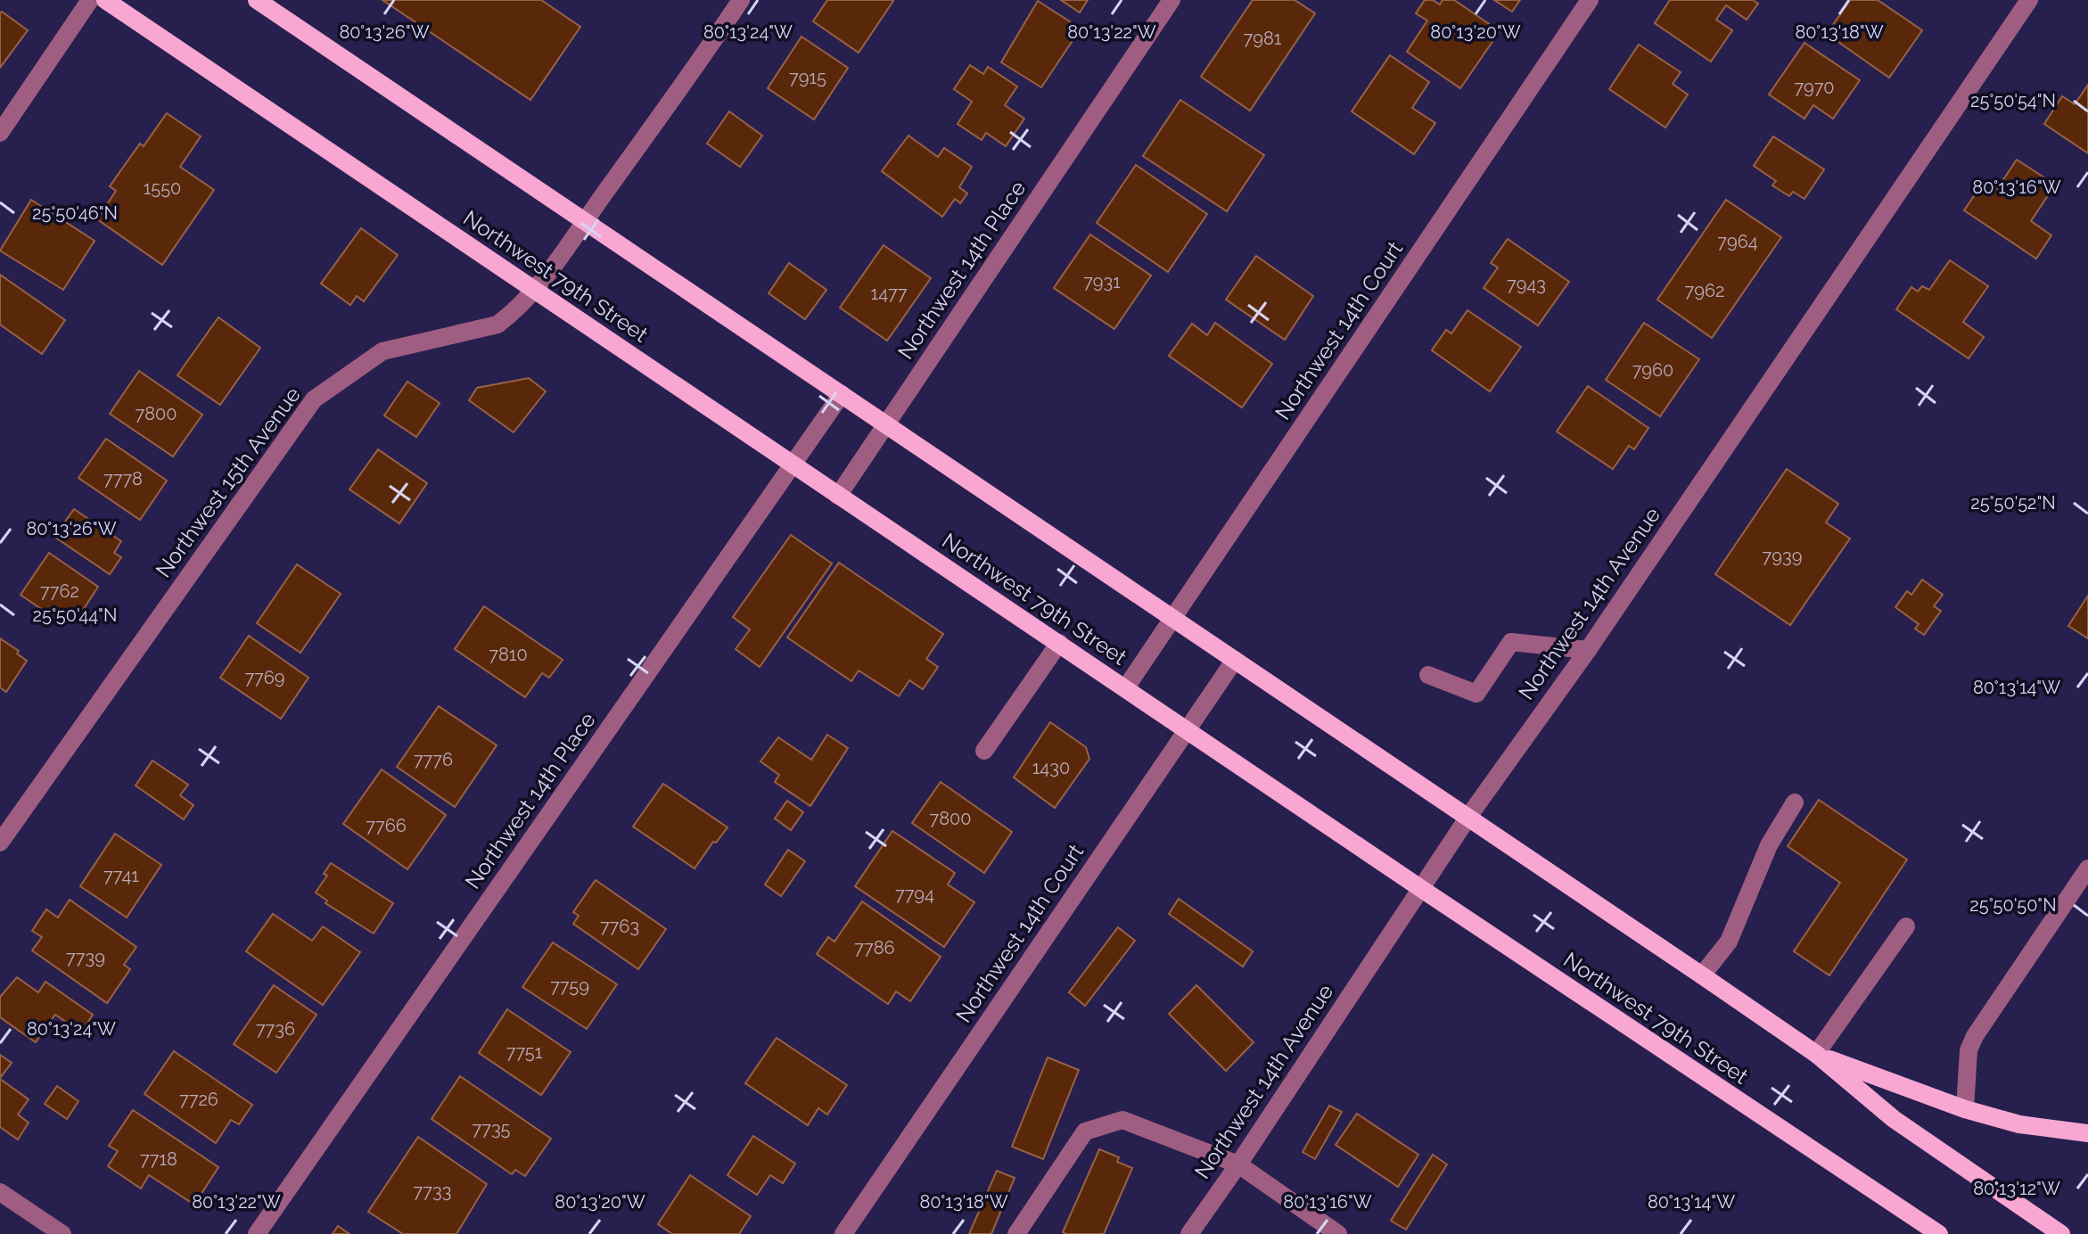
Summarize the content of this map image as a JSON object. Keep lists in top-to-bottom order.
{
  "streets": {
    "main road": ["Northwest 79th Street"],
    "street": [
      "Northwest 14th Place",
      "Northwest 14th Court",
      "Northwest 15th Avenue",
      "Northwest 14th Avenue"
    ]
  },
  "crossings": [
    ["Northwest 14th Place", "Northwest 79th Street"],
    ["Northwest 79th Street", "Northwest 14th Court"],
    ["Northwest 79th Street", "Northwest 15th Avenue"],
    ["Northwest 79th Street", "Northwest 14th Avenue"]
  ],
  "house_numbers": [
    "7981",
    "7915",
    "7970",
    "1550",
    "7964",
    "7931",
    "7943",
    "7962",
    "1477",
    "7960",
    "7800",
    "7778",
    "7939",
    "7762",
    "7810",
    "7769",
    "7776",
    "1430",
    "7800",
    "7766",
    "7741",
    "7794",
    "7763",
    "7786",
    "7739",
    "7759",
    "7736",
    "7751",
    "7726",
    "7735",
    "7718",
    "7733"
  ],
  "coordinates": [
    "80°13'26\"W",
    "80°13'24\"W",
    "80°13'22\"W",
    "80°13'20\"W",
    "80°13'18\"W",
    "25°50'54\"N",
    "80°13'16\"W",
    "25°50'46\"N",
    "25°50'52\"N",
    "25°50'44\"N",
    "80°13'14\"W",
    "25°50'50\"N",
    "80°13'12\"W"
  ]
}
